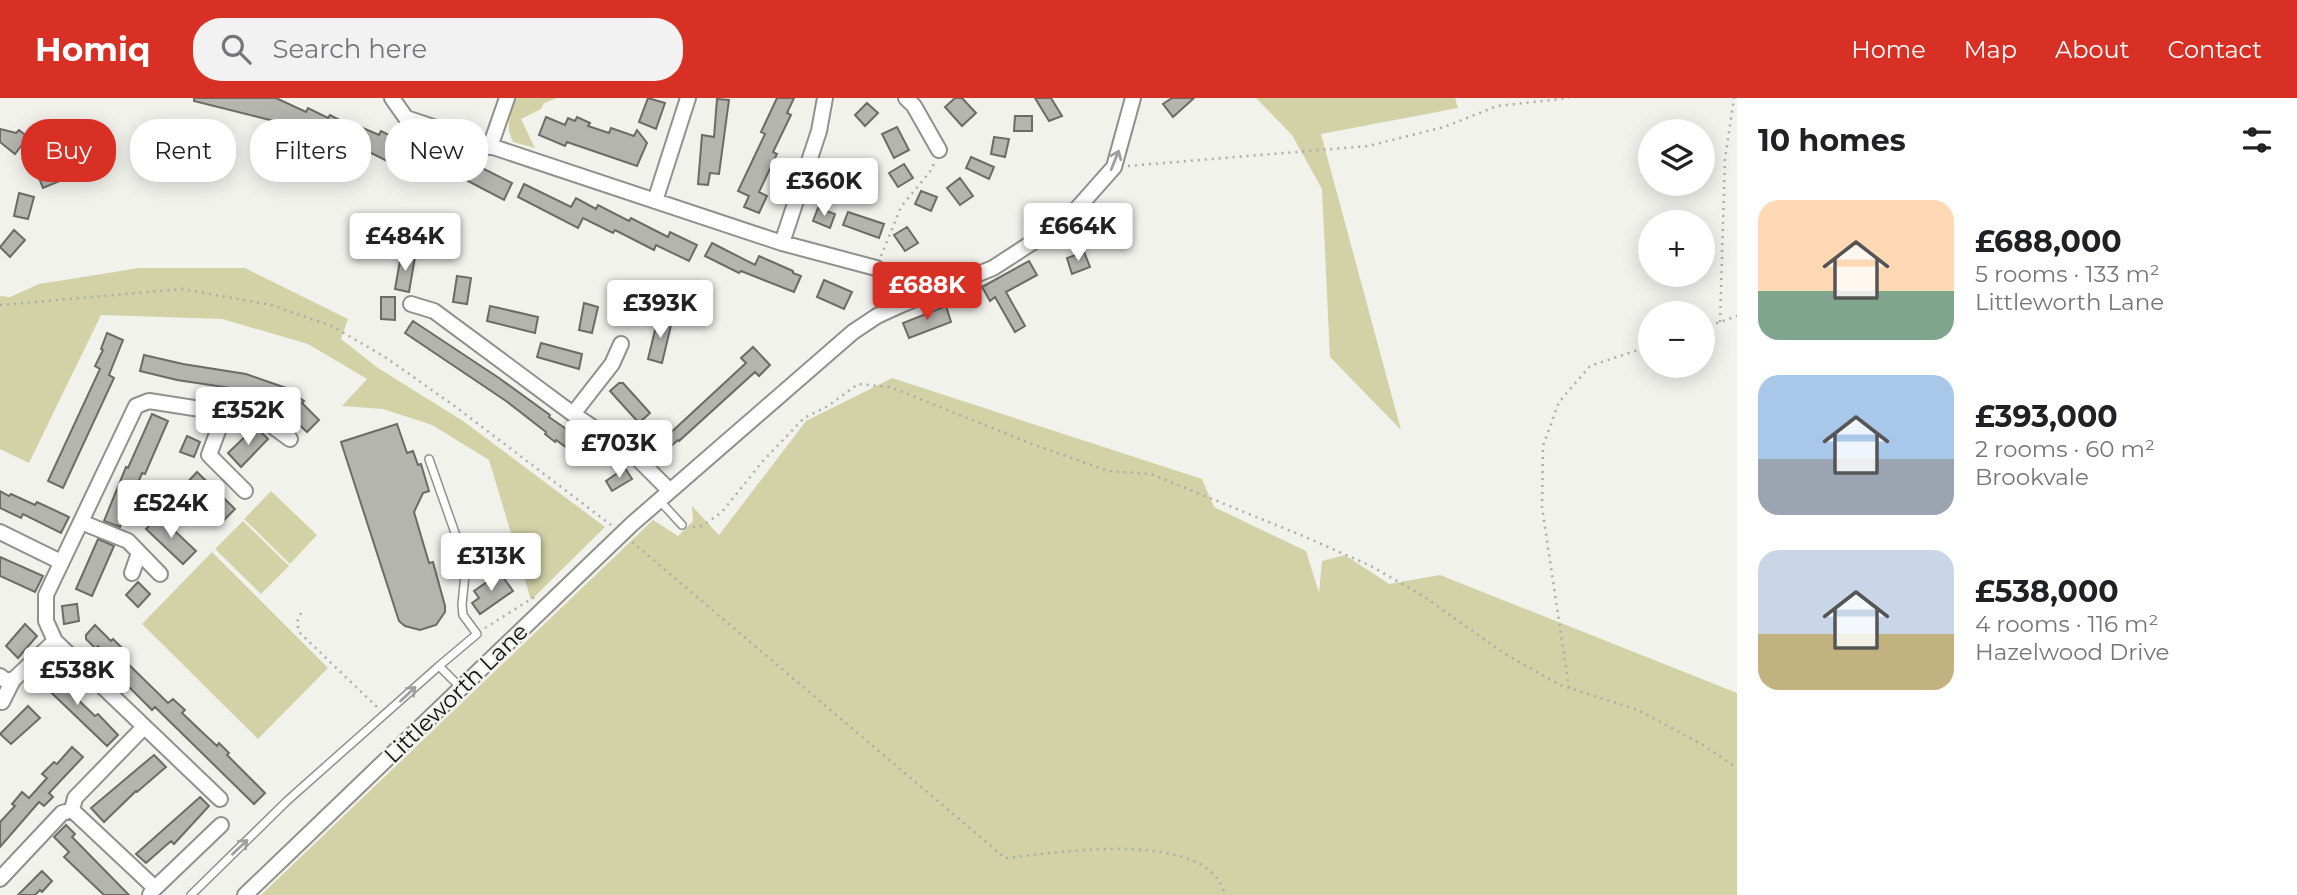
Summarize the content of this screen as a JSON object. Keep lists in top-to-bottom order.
{
  "streets": {
    "street": ["Littleworth Lane"]
  },
  "page": {
    "header": "Homiq",
    "search": "Search here",
    "nav": [
      "Home",
      "Map",
      "About",
      "Contact"
    ],
    "heading": "10 homes",
    "map_buttons": ["+", "−"],
    "chip": [
      "Buy",
      "Rent",
      "Filters",
      "New"
    ],
    "price": [
      "£360K",
      "£664K",
      "£484K",
      "£688K",
      "£393K",
      "£352K",
      "£703K",
      "£524K",
      "£313K",
      "£538K"
    ],
    "list": [
      {
        "name": "£688,000",
        "note": "5 rooms · 133 m² · Littleworth Lane"
      },
      {
        "name": "£393,000",
        "note": "2 rooms · 60 m² · Brookvale"
      },
      {
        "name": "£538,000",
        "note": "4 rooms · 116 m² · Hazelwood Drive"
      }
    ]
  }
}
